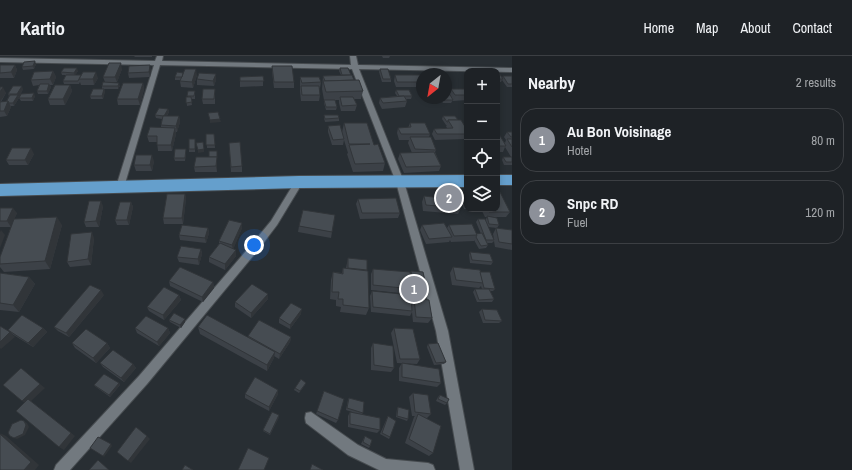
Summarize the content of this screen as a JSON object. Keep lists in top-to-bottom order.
{
  "north": "bottom left",
  "page": {
    "header": "Kartio",
    "nav": [
      "Home",
      "Map",
      "About",
      "Contact"
    ],
    "heading": ["Nearby", "2 results"],
    "map_buttons": ["+", "−"],
    "list": [
      {
        "mark": "1",
        "name": "Au Bon Voisinage",
        "note": "Hotel",
        "value": "80 m"
      },
      {
        "mark": "2",
        "name": "Snpc RD",
        "note": "Fuel",
        "value": "120 m"
      }
    ],
    "pins": ["2", "1"]
  }
}
